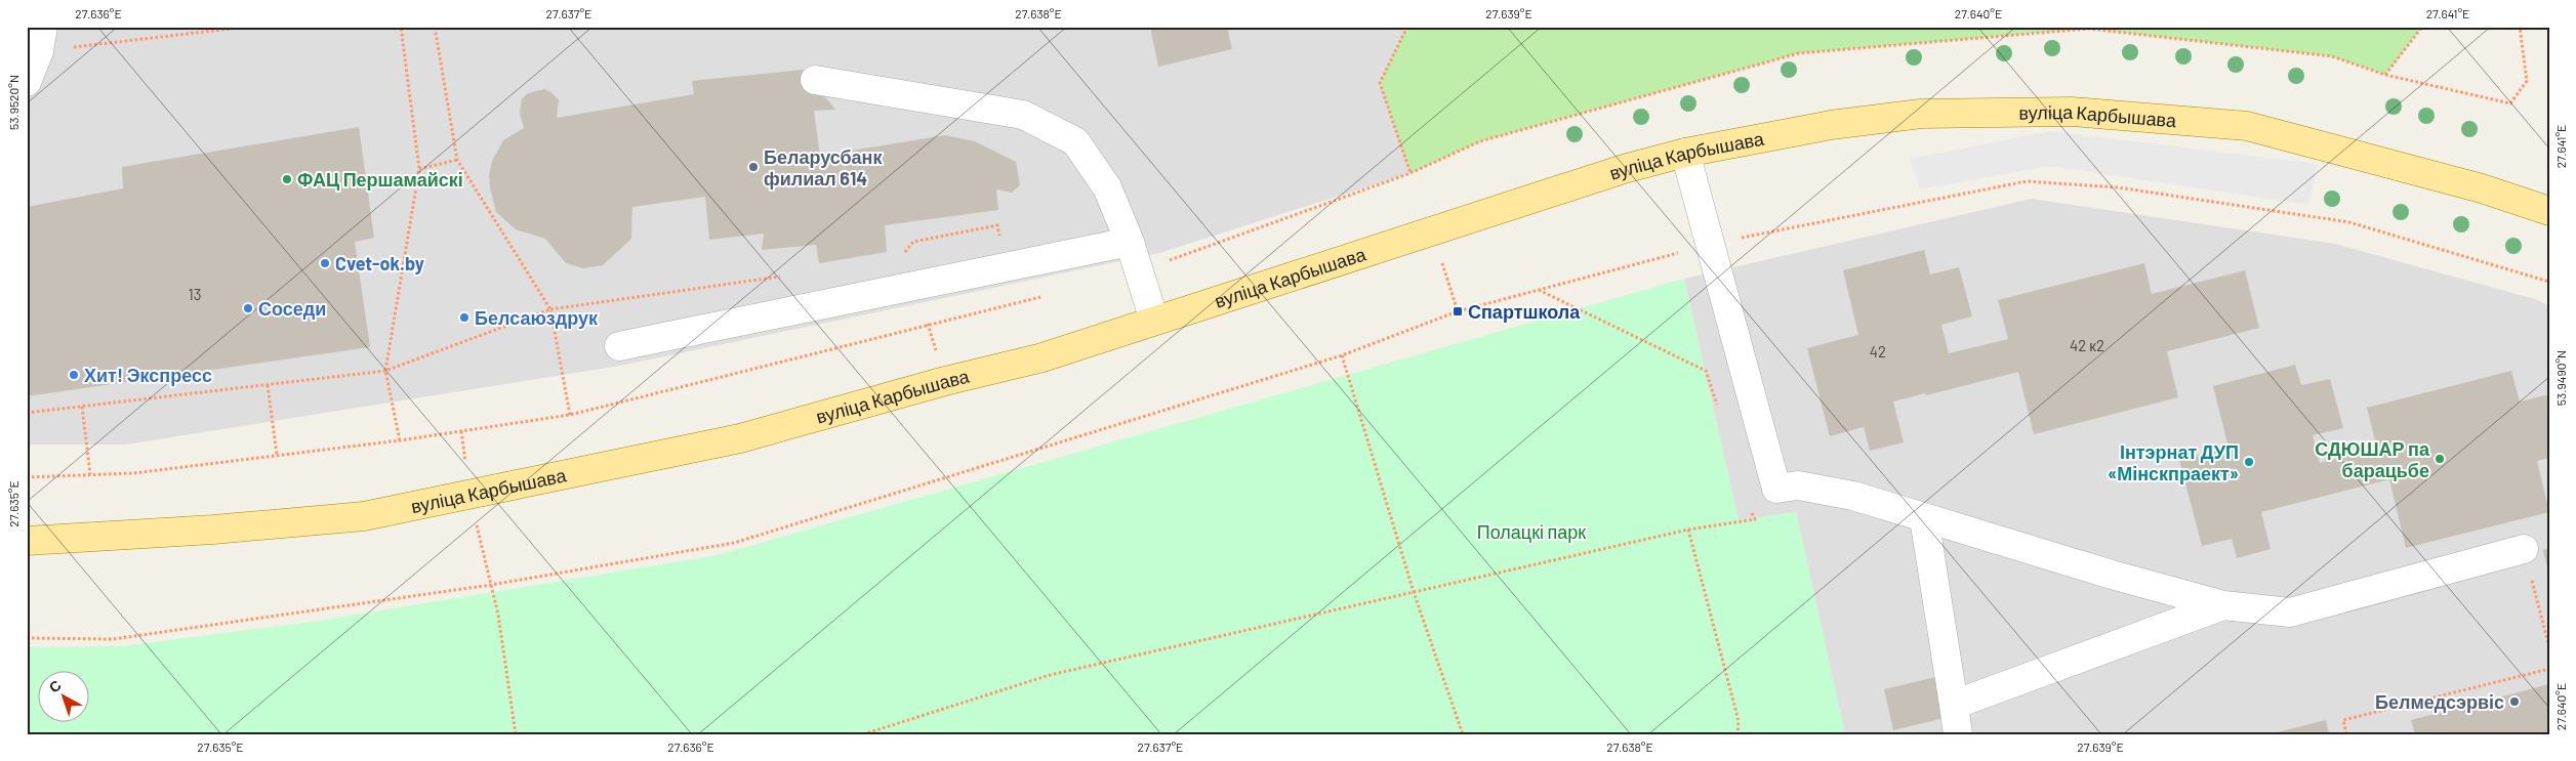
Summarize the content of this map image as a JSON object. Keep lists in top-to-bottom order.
{
  "streets": {
    "main road": ["вуліца Карбышава"]
  },
  "parks": ["Полацкі парк"],
  "places": {
    "other": [
      "Беларусбанк филиал 614",
      "ФАЦ Першамайскі",
      "Cvet-ok.by",
      "Соседи",
      "Белсаюздрук",
      "Хит! Экспресс",
      "СДЮШАР па барацьбе",
      "Інтэрнат ДУП «Мінскпраект»",
      "Белмедсэрвіс"
    ],
    "transit": ["Спартшкола"]
  },
  "house_numbers": ["13", "42 к2", "42"],
  "north": "top left",
  "coordinates": [
    "27.636°E",
    "27.637°E",
    "27.638°E",
    "27.639°E",
    "27.640°E",
    "27.641°E",
    "53.9520°N",
    "53.9490°N",
    "27.635°E"
  ]
}
